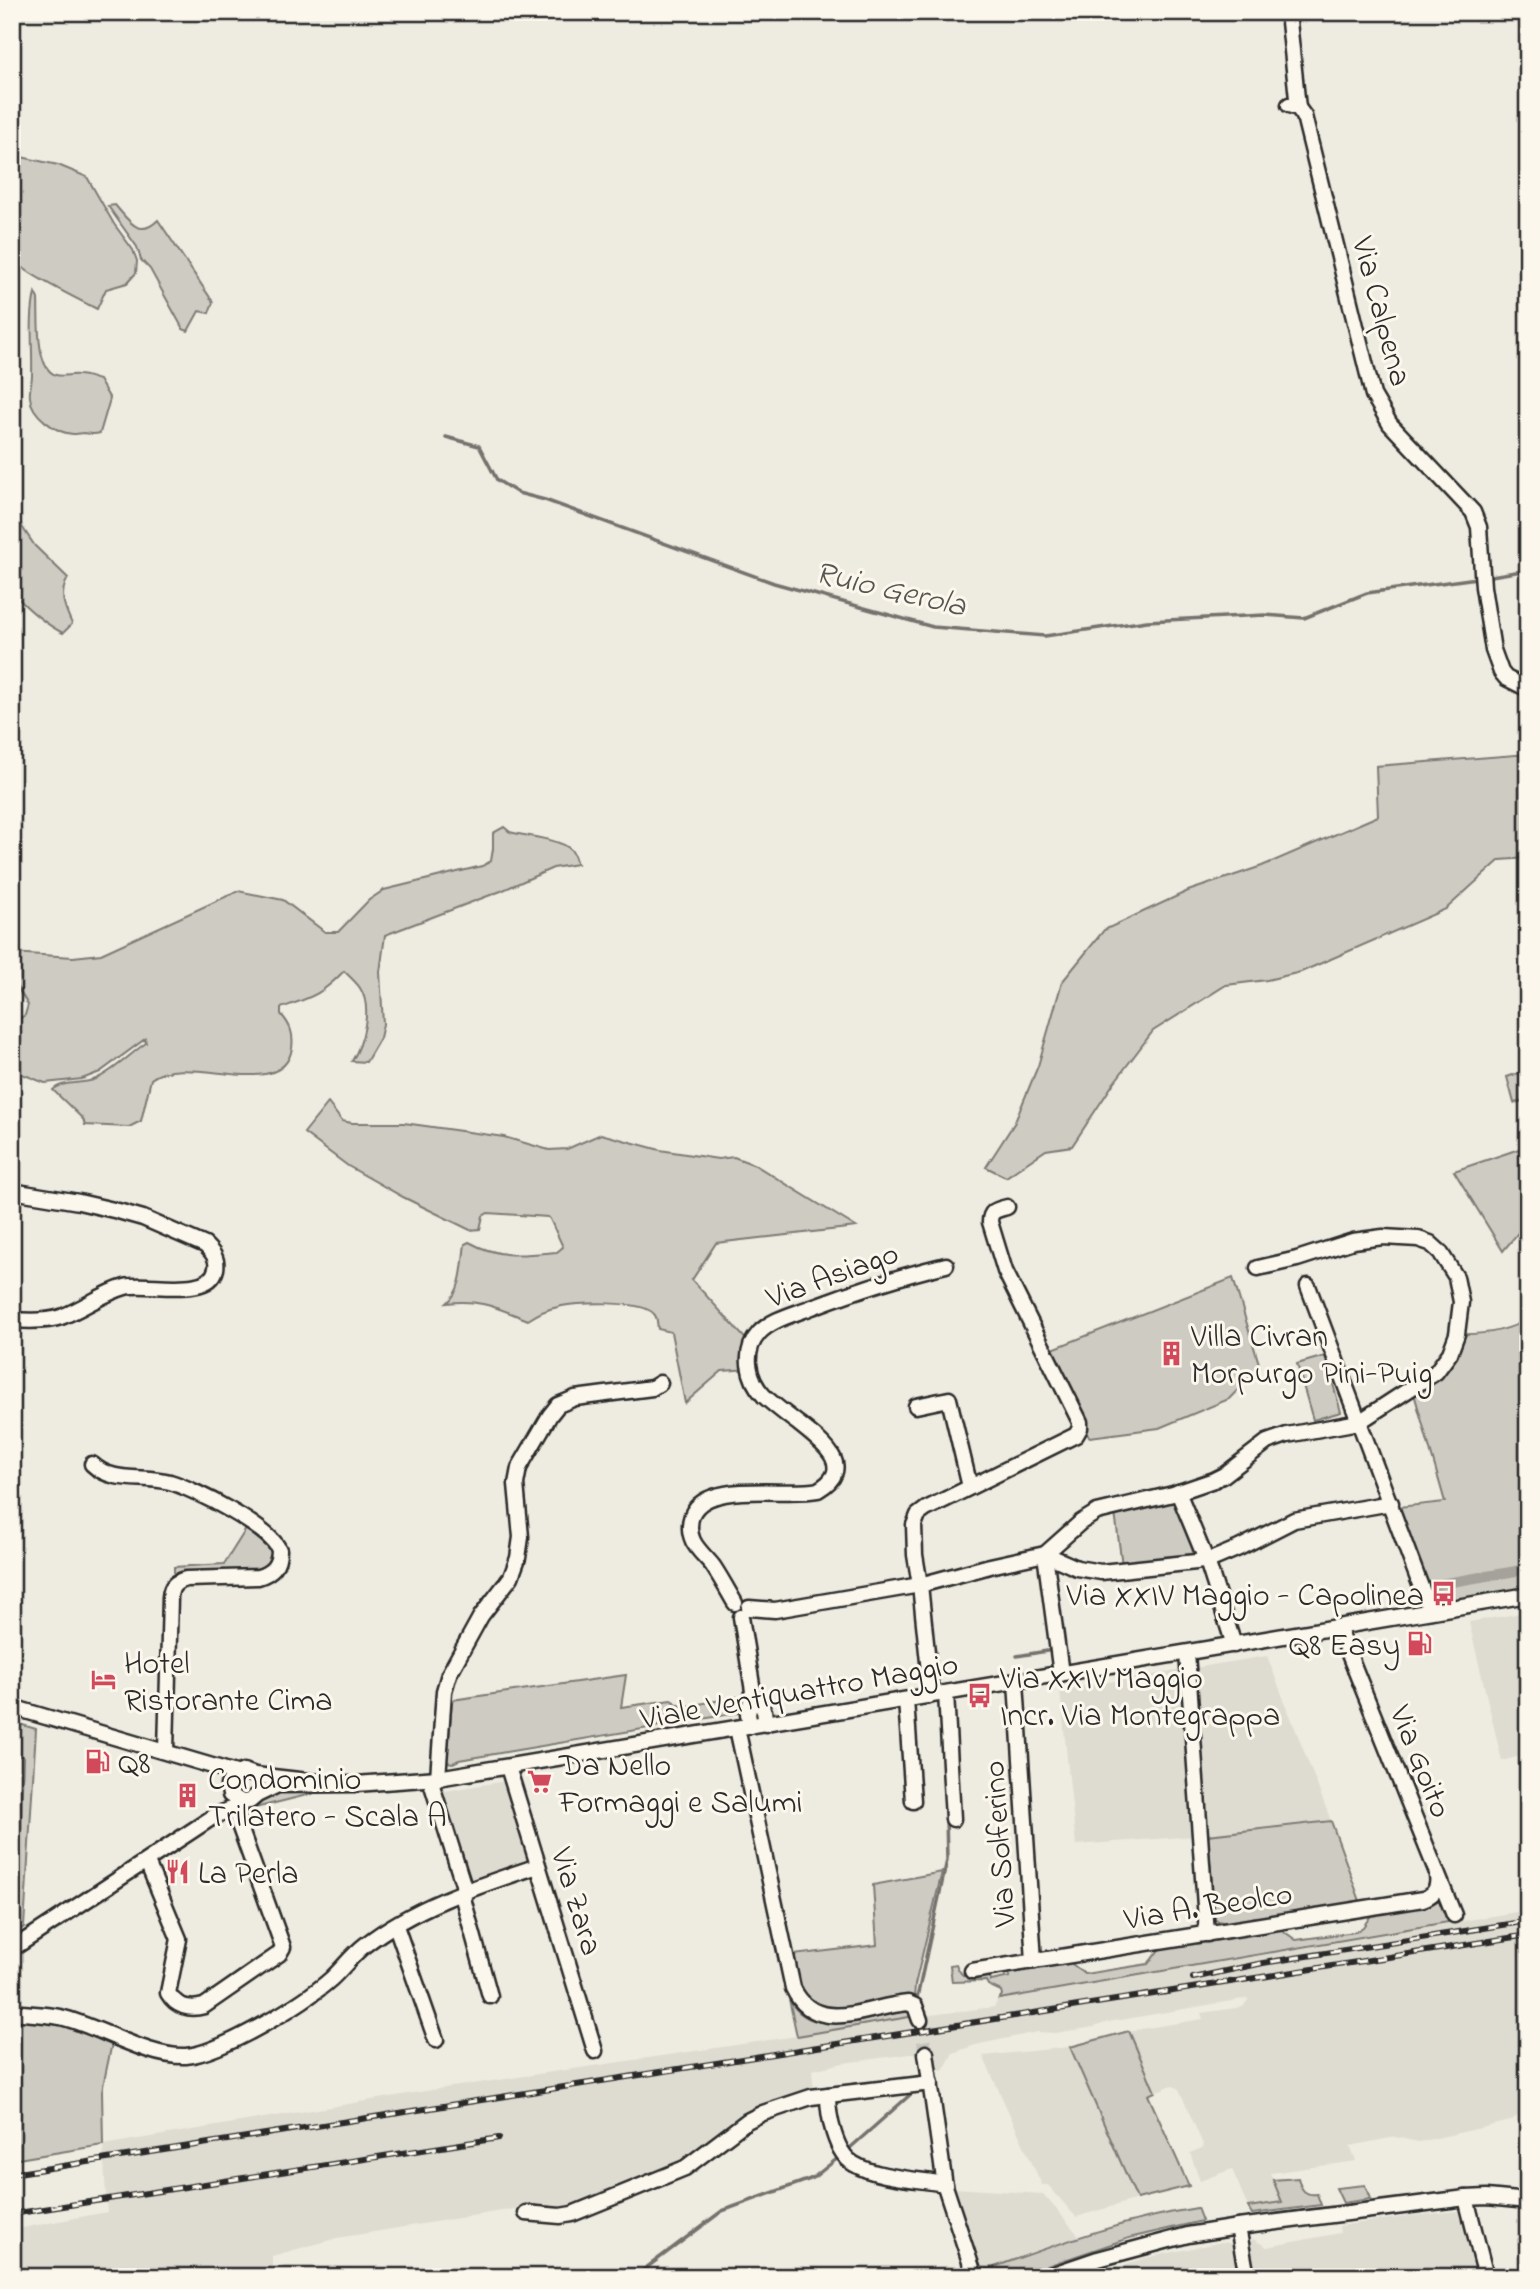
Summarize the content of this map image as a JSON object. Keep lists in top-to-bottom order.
{
  "streets": {
    "street": [
      "Via Calpena",
      "Via Asiago",
      "Viale Ventiquattro Maggio",
      "Via Goito",
      "Via Solferino",
      "Via Zara",
      "Via A. Beolco"
    ]
  },
  "crossings": [
    ["Via Asiago", "Viale Ventiquattro Maggio"],
    ["Viale Ventiquattro Maggio", "Via Goito"],
    ["Viale Ventiquattro Maggio", "Via Solferino"],
    ["Viale Ventiquattro Maggio", "Via Zara"],
    ["Via Goito", "Via A. Beolco"],
    ["Via Solferino", "Via A. Beolco"]
  ],
  "water": ["Ruio Gerola"],
  "places": {
    "building": ["Villa Civran Morpurgo Pini-Puig", "Condominio Trilatero - Scala A"],
    "bus stop": ["Via XXIV Maggio - Capolinea", "Via XXIV Maggio Incr. Via Montegrappa"],
    "fuel station": ["Q8 Easy", "Q8"],
    "hotel": ["Hotel Ristorante Cima"],
    "supermarket": ["Da Nello Formaggi e Salumi"],
    "restaurant": ["La Perla"]
  }
}
